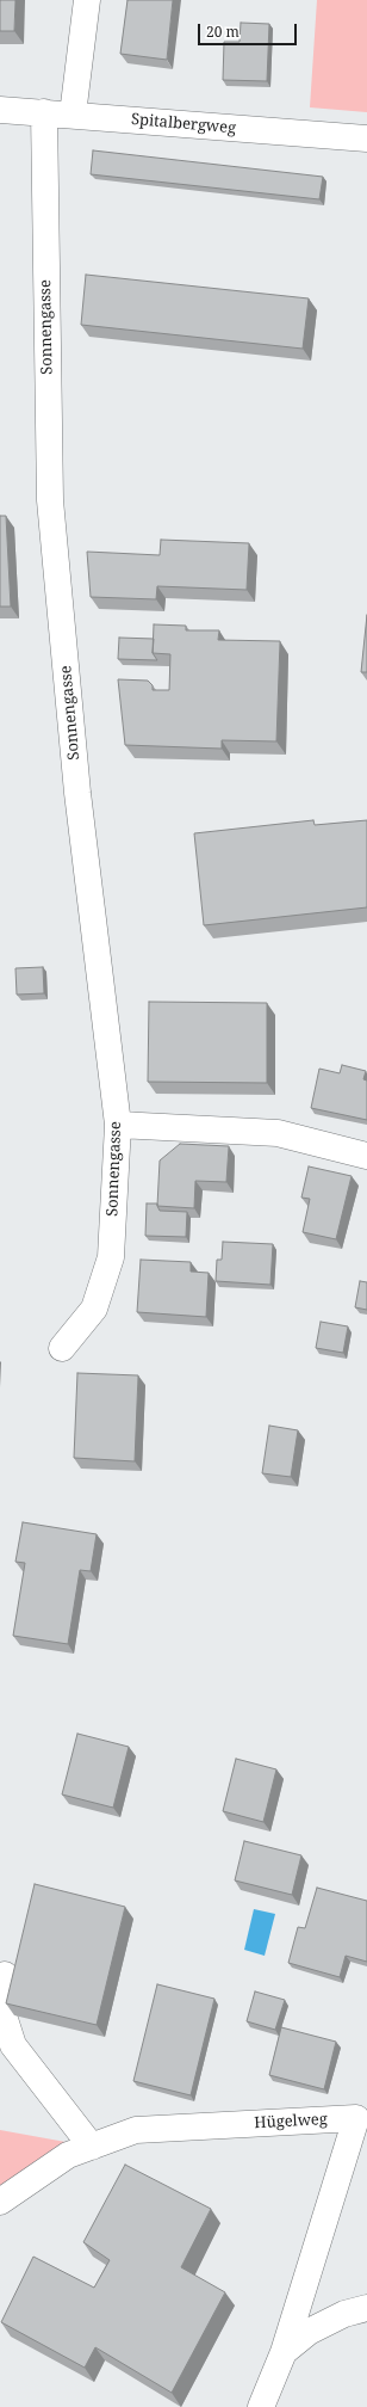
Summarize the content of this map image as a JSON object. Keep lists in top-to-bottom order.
{
  "streets": {
    "street": ["Spitalbergweg", "Sonnengasse", "Hügelweg"]
  },
  "crossings": [
    ["Spitalbergweg", "Sonnengasse"]
  ],
  "scale_bar": "20 m"
}
